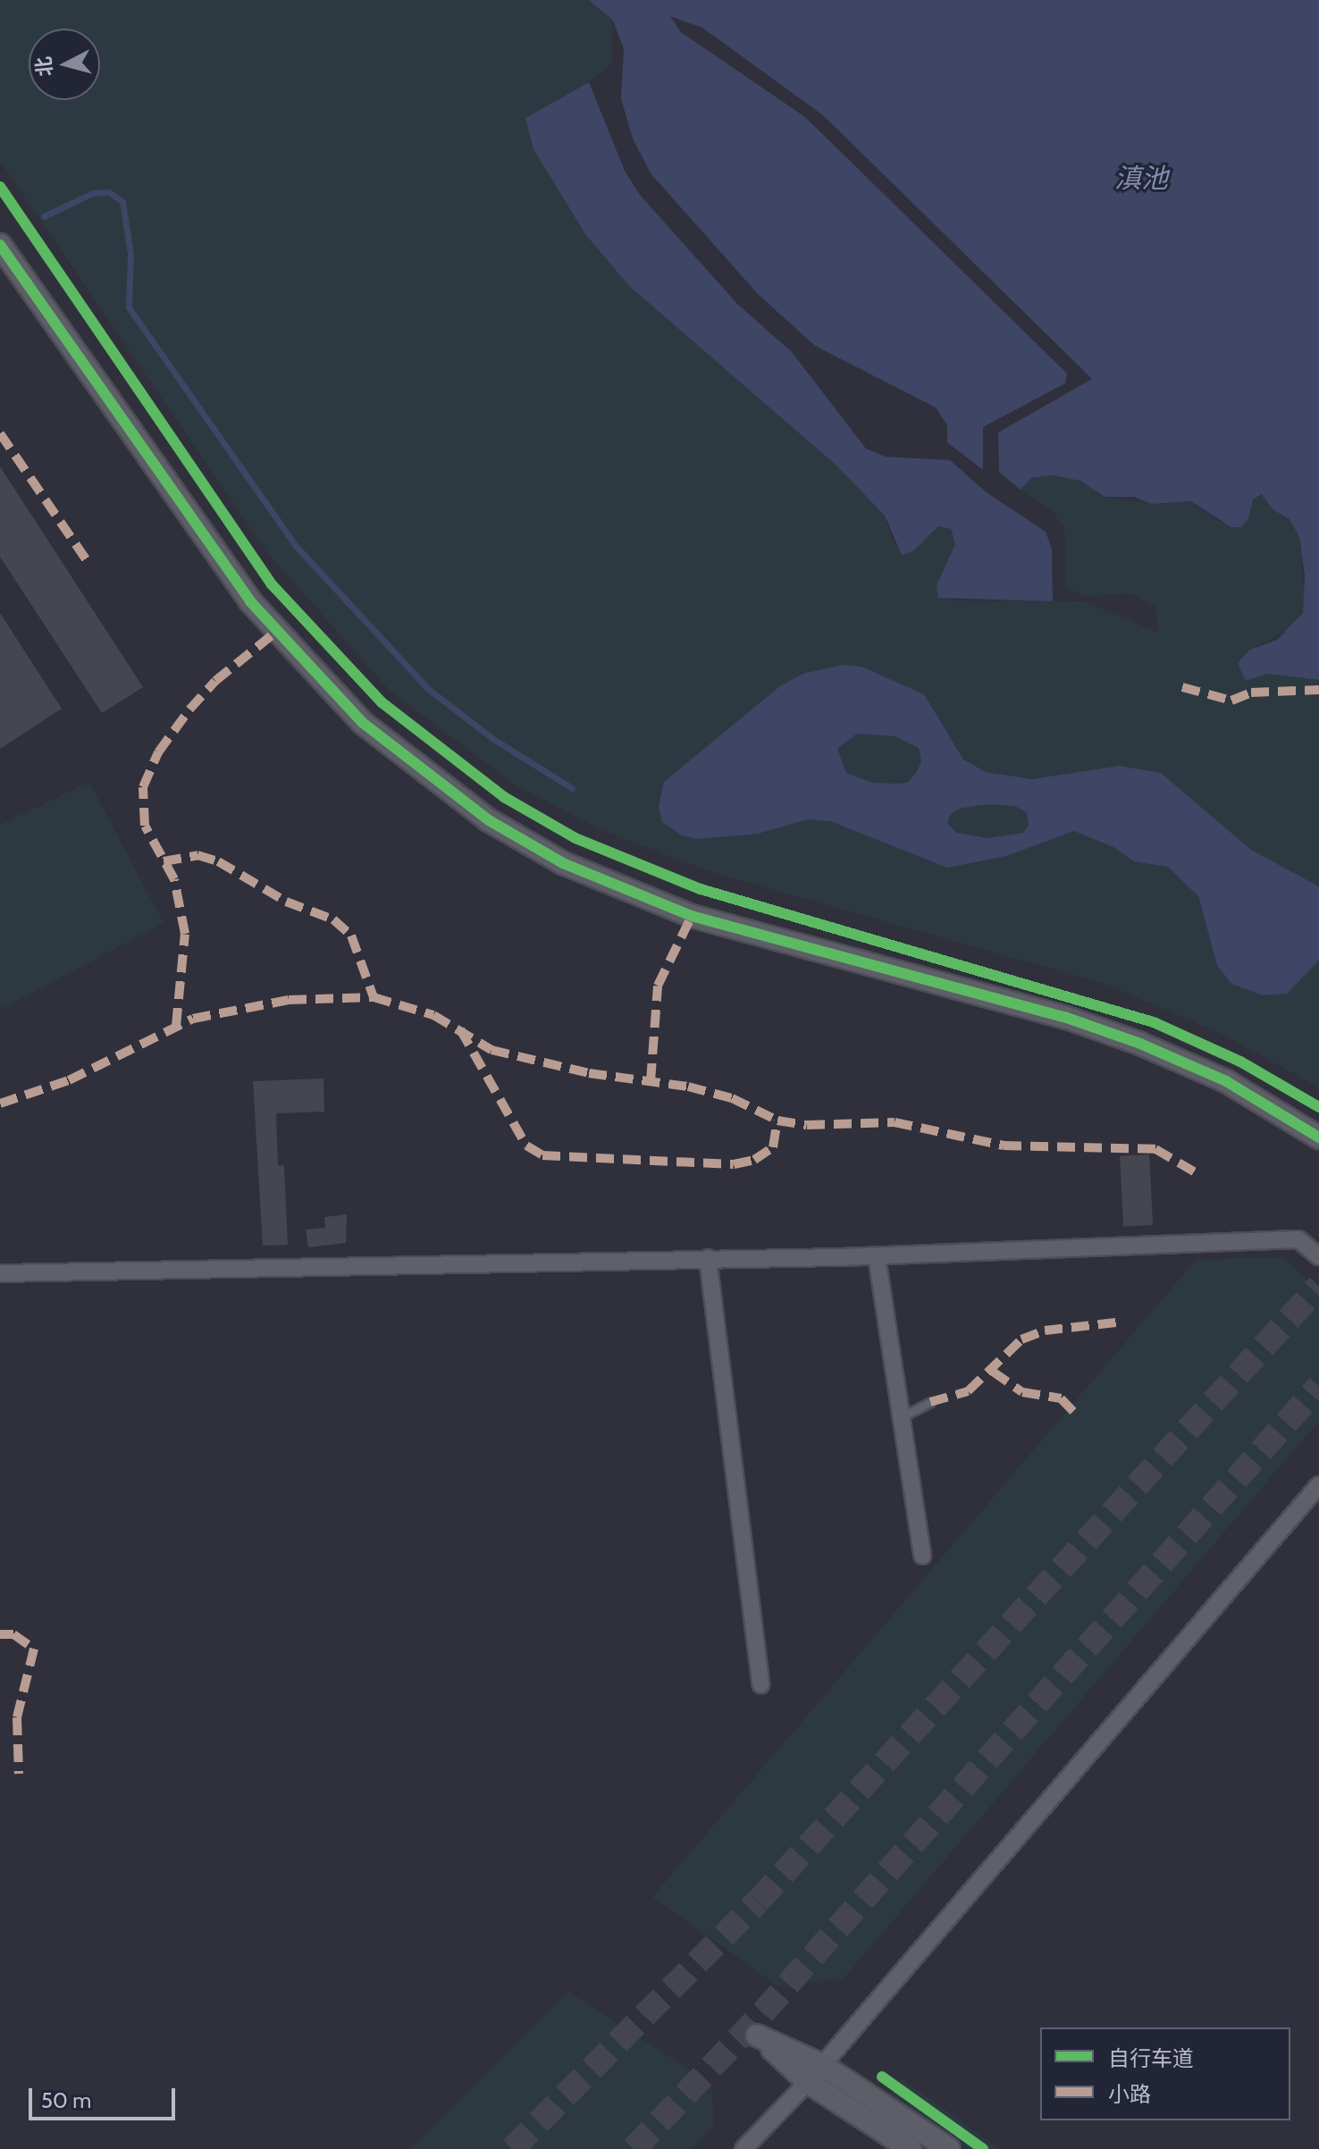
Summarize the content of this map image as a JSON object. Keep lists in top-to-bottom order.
{
  "water": ["滇池"],
  "legend": ["自行车道", "小路"],
  "scale_bar": "50 m",
  "north": "left"
}
